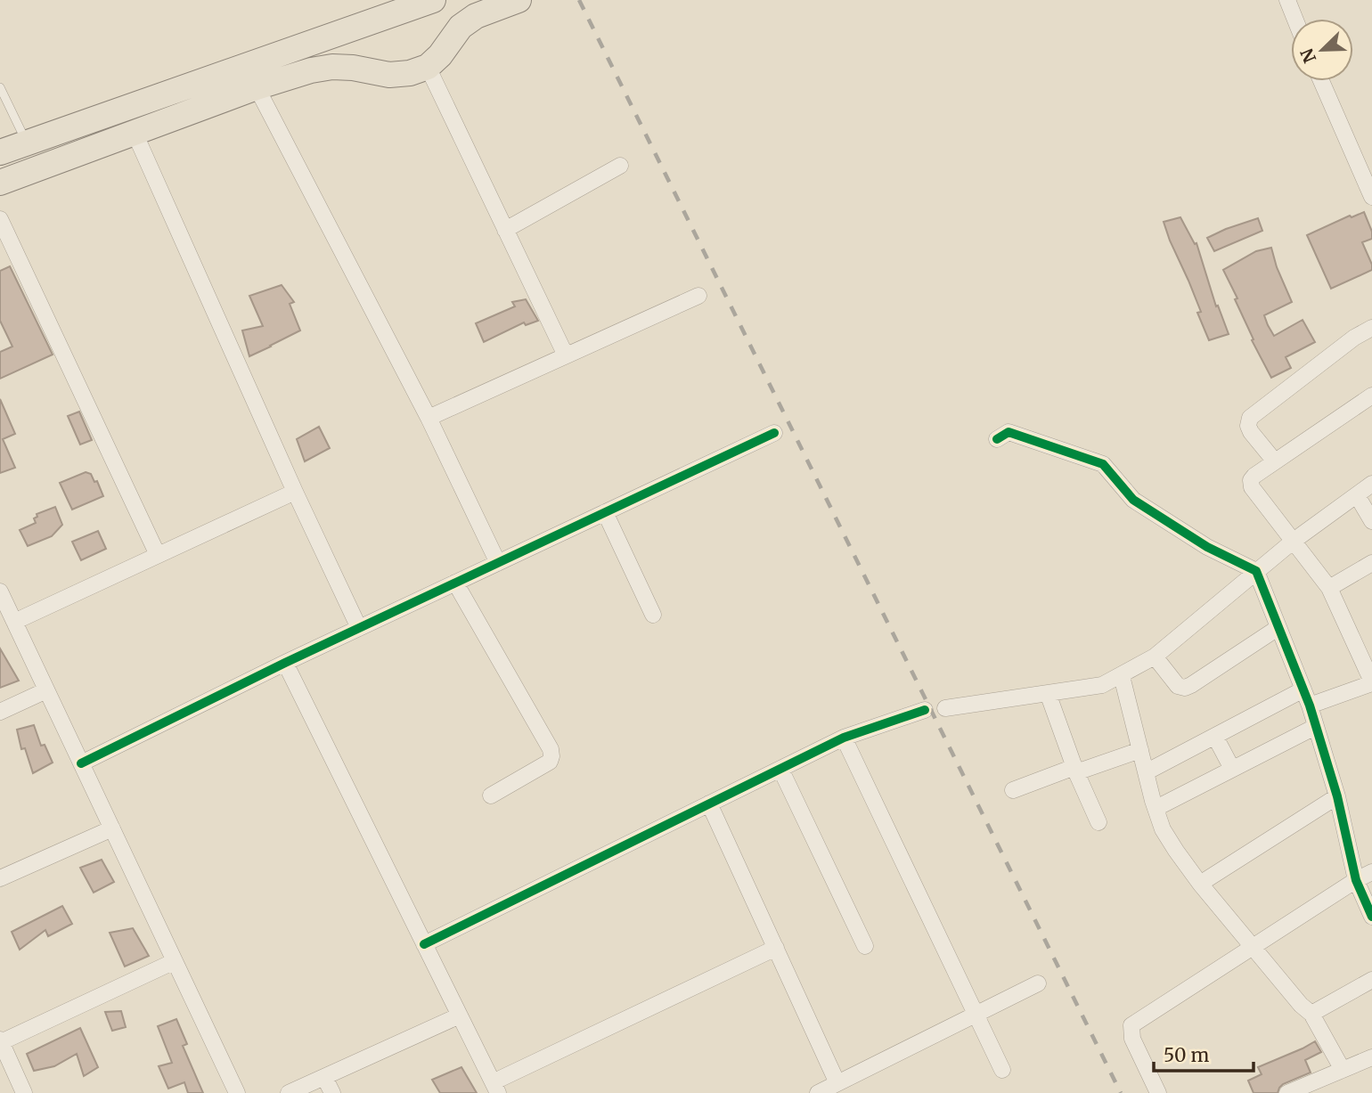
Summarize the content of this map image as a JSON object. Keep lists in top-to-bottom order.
{
  "scale_bar": "50 m",
  "north": "bottom left"
}
